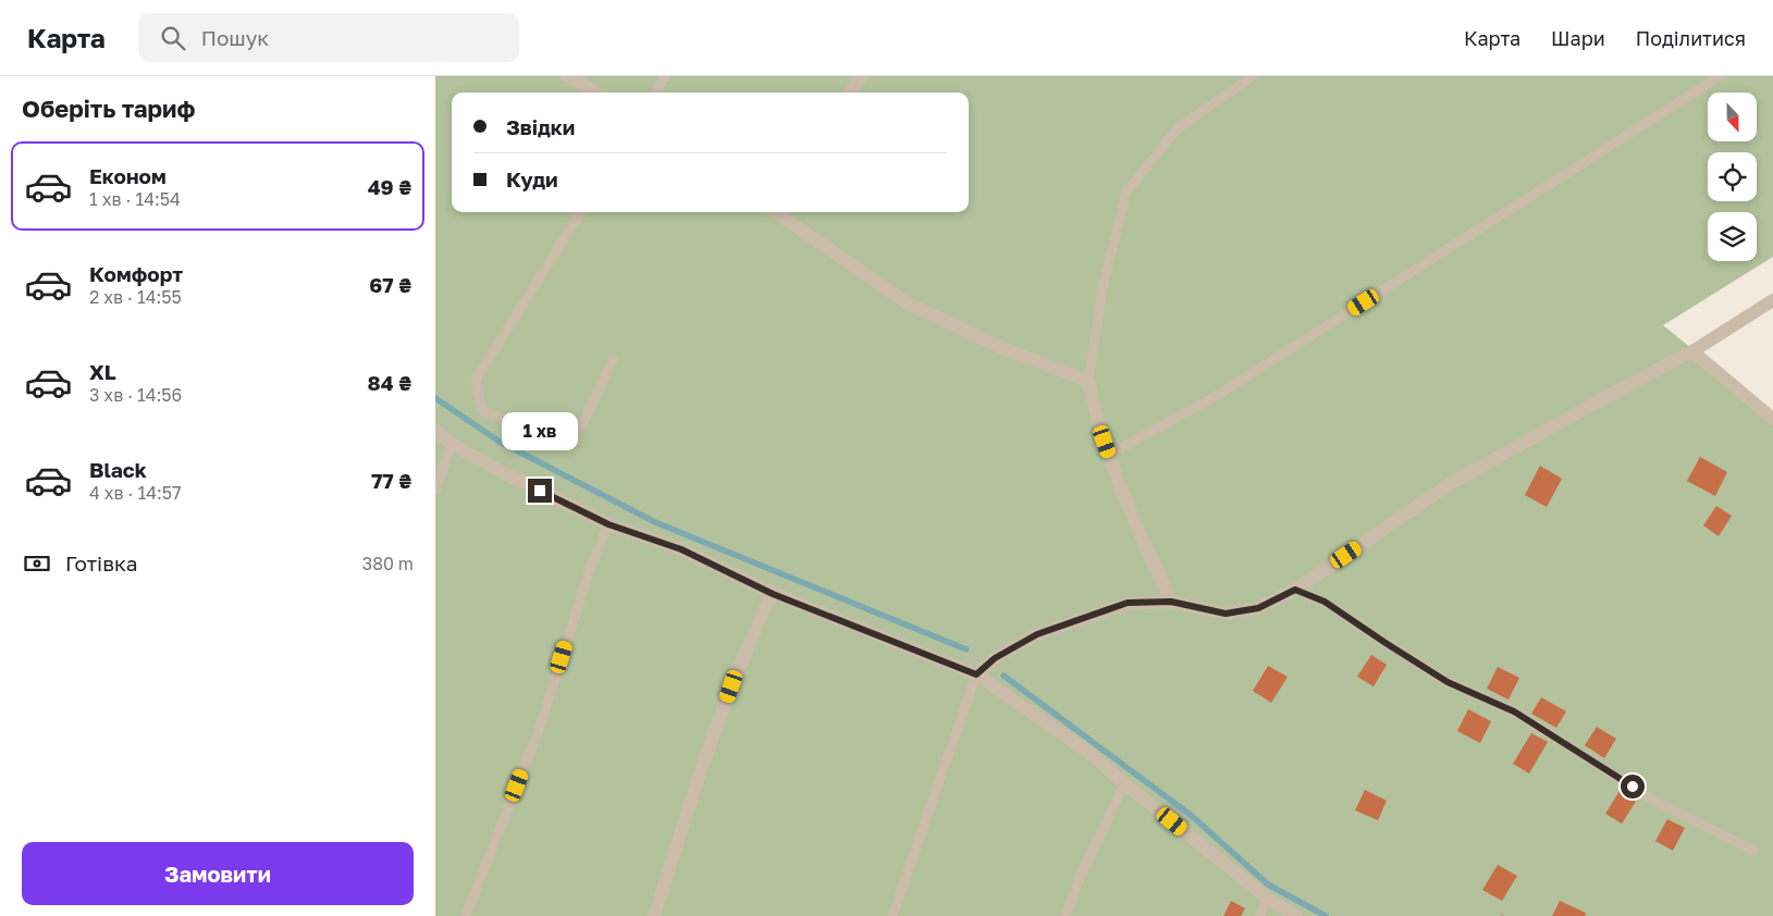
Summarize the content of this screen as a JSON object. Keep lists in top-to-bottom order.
{
  "north": "bottom",
  "page": {
    "header": "Карта",
    "search": "Пошук",
    "nav": ["Карта", "Шари", "Поділитися"],
    "heading": "Оберіть тариф",
    "banner": ["Звідки", "Куди"],
    "list": [
      {
        "name": "Економ",
        "note": "1 хв · 14:54",
        "value": "49 ₴"
      },
      {
        "name": "Комфорт",
        "note": "2 хв · 14:55",
        "value": "67 ₴"
      },
      {
        "name": "XL",
        "note": "3 хв · 14:56",
        "value": "84 ₴"
      },
      {
        "name": "Black",
        "note": "4 хв · 14:57",
        "value": "77 ₴"
      }
    ],
    "bubble": "1 хв",
    "pay": ["Готівка", "380 m"],
    "buttons": "Замовити"
  }
}
